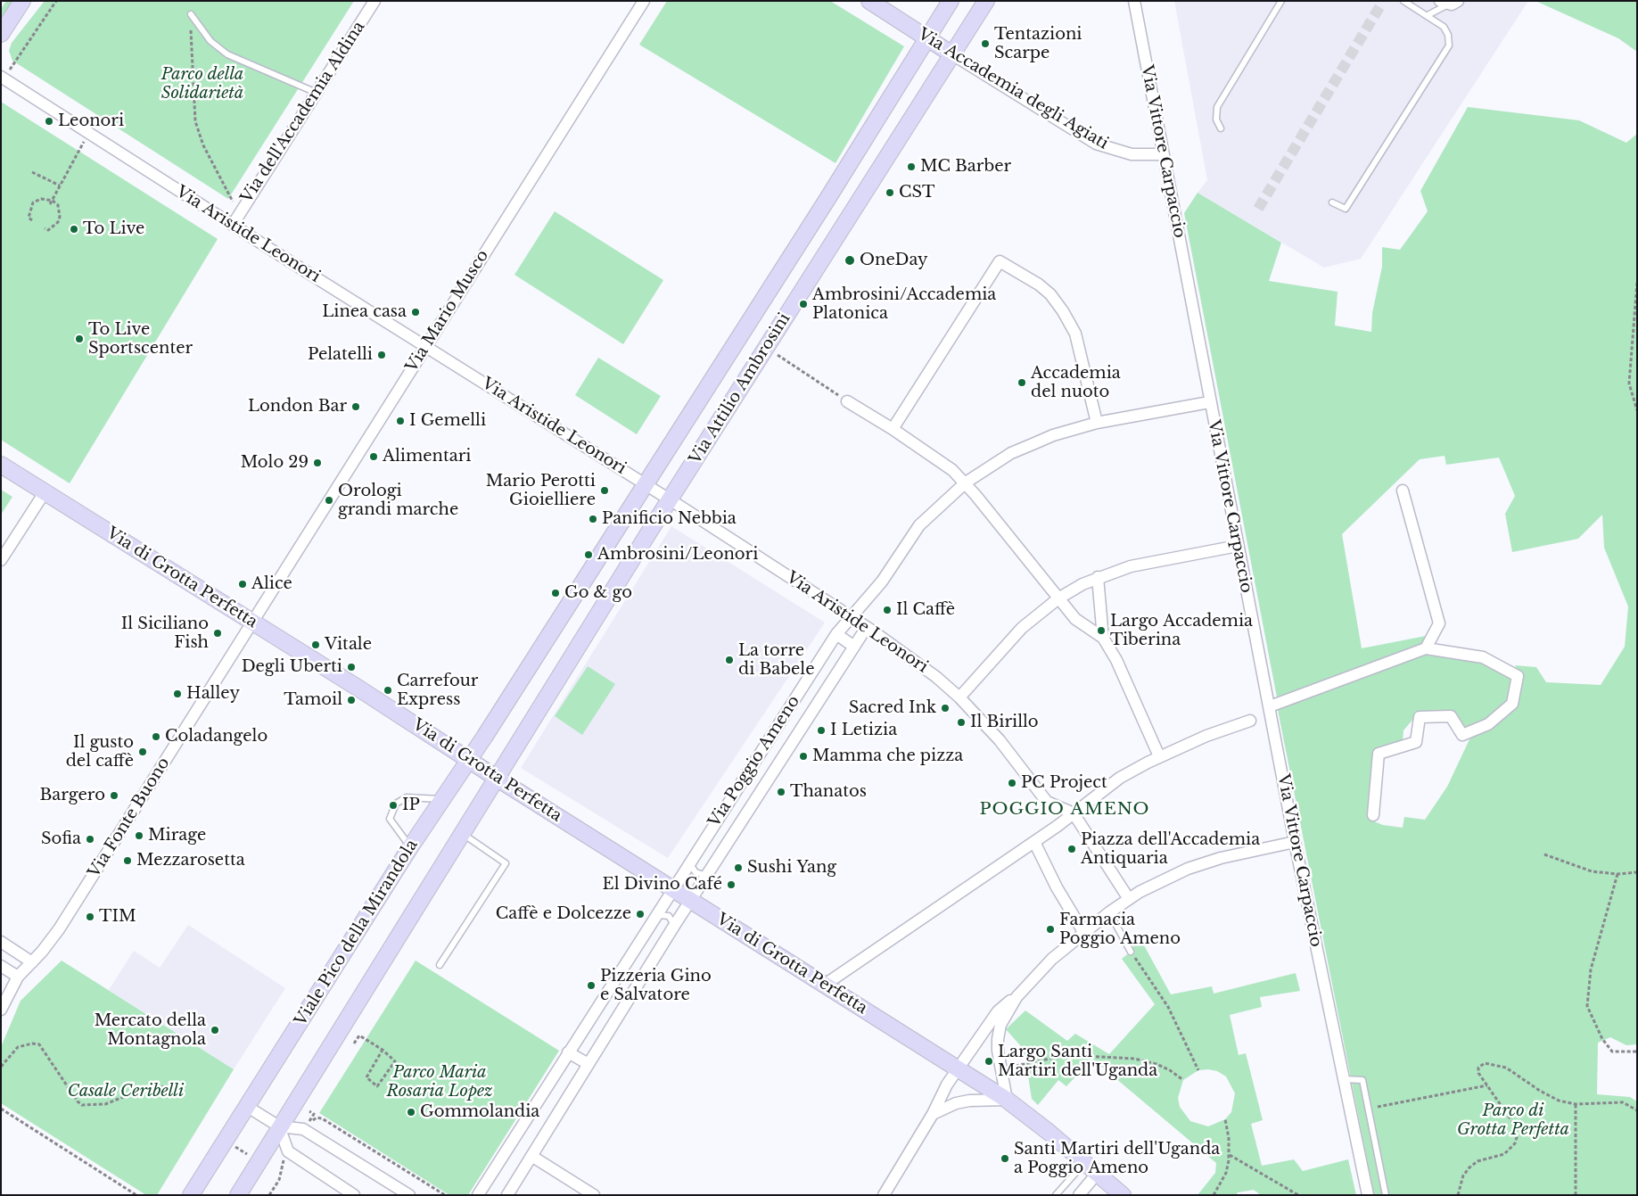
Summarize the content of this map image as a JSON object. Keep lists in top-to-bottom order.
{
  "streets": {
    "street": [
      "Via Accademia degli Agiati",
      "Via dell'Accademia Aldina",
      "Via Vittore Carpaccio",
      "Via Aristide Leonori",
      "Via Mario Musco",
      "Via Attilio Ambrosini",
      "Via di Grotta Perfetta",
      "Via Poggio Ameno",
      "Via Fonte Buono",
      "Viale Pico della Mirandola"
    ]
  },
  "crossings": [
    ["Via Accademia degli Agiati", "Via Vittore Carpaccio"],
    ["Via Accademia degli Agiati", "Via Attilio Ambrosini"],
    ["Via dell'Accademia Aldina", "Via Aristide Leonori"],
    ["Via Vittore Carpaccio", "Via Poggio Ameno"],
    ["Via Aristide Leonori", "Via Mario Musco"],
    ["Via Aristide Leonori", "Via Attilio Ambrosini"],
    ["Via Aristide Leonori", "Via Poggio Ameno"],
    ["Via Mario Musco", "Via di Grotta Perfetta"],
    ["Via Mario Musco", "Via Fonte Buono"],
    ["Via Attilio Ambrosini", "Via di Grotta Perfetta"],
    ["Via Attilio Ambrosini", "Viale Pico della Mirandola"],
    ["Via di Grotta Perfetta", "Via Poggio Ameno"],
    ["Via di Grotta Perfetta", "Via Fonte Buono"],
    ["Via di Grotta Perfetta", "Viale Pico della Mirandola"]
  ],
  "districts": ["POGGIO AMENO"],
  "parks": [
    "Parco della Solidarietà",
    "Parco Maria Rosaria Lopez",
    "Casale Ceribelli",
    "Parco di Grotta Perfetta"
  ],
  "places": [
    "Tentazioni Scarpe",
    "Leonori",
    "MC Barber",
    "CST",
    "To Live",
    "OneDay",
    "Ambrosini/Accademia Platonica",
    "Linea casa",
    "To Live Sportscenter",
    "Pelatelli",
    "Accademia del nuoto",
    "London Bar",
    "I Gemelli",
    "Alimentari",
    "Molo 29",
    "Mario Perotti Gioielliere",
    "Orologi grandi marche",
    "Panificio Nebbia",
    "Ambrosini/Leonori",
    "Alice",
    "Go & go",
    "Il Caffè",
    "Largo Accademia Tiberina",
    "Il Siciliano Fish",
    "Vitale",
    "La torre di Babele",
    "Degli Uberti",
    "Carrefour Express",
    "Halley",
    "Tamoil",
    "Sacred Ink",
    "Il Birillo",
    "I Letizia",
    "Coladangelo",
    "Il gusto del caffè",
    "Mamma che pizza",
    "PC Project",
    "Thanatos",
    "Bargero",
    "IP",
    "Mirage",
    "Sofia",
    "Piazza dell'Accademia Antiquaria",
    "Mezzarosetta",
    "Sushi Yang",
    "El Divino Café",
    "Caffè e Dolcezze",
    "TIM",
    "Farmacia Poggio Ameno",
    "Pizzeria Gino e Salvatore",
    "Mercato della Montagnola",
    "Largo Santi Martiri dell'Uganda",
    "Gommolandia",
    "Santi Martiri dell'Uganda a Poggio Ameno"
  ]
}
